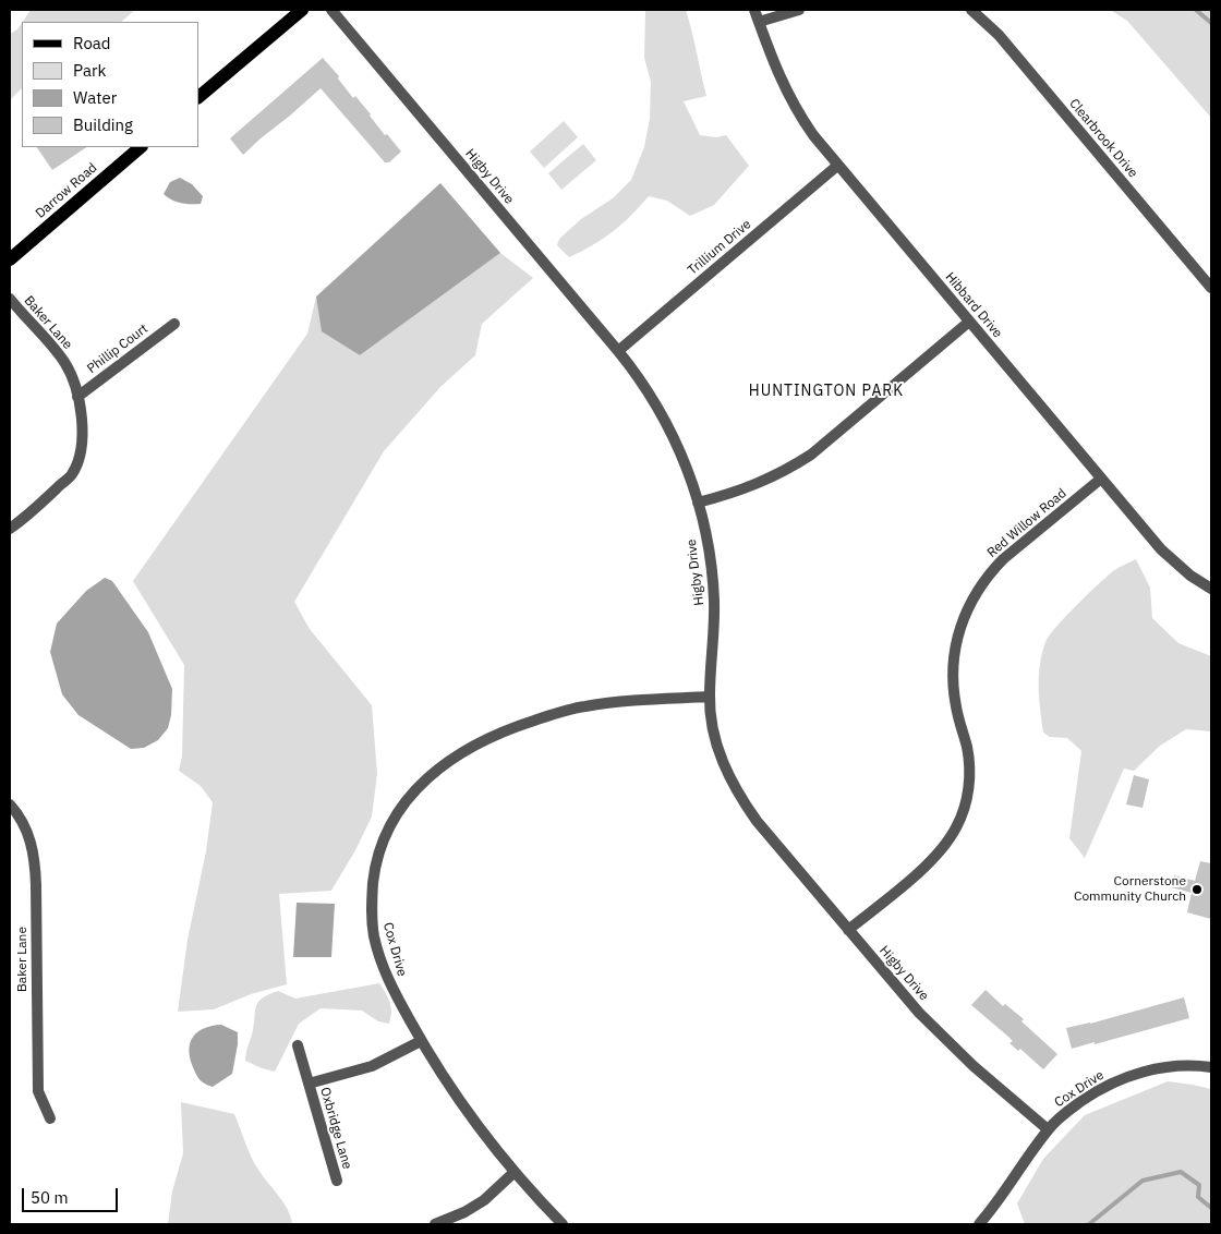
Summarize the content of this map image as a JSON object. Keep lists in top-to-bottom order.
{
  "streets": {
    "main road": ["Darrow Road"],
    "street": [
      "Clearbrook Drive",
      "Higby Drive",
      "Trillium Drive",
      "Hibbard Drive",
      "Baker Lane",
      "Phillip Court",
      "Red Willow Road",
      "Cox Drive",
      "Oxbridge Lane"
    ]
  },
  "crossings": [
    ["Higby Drive", "Trillium Drive"],
    ["Higby Drive", "Red Willow Road"],
    ["Higby Drive", "Cox Drive"],
    ["Trillium Drive", "Hibbard Drive"],
    ["Hibbard Drive", "Red Willow Road"],
    ["Baker Lane", "Phillip Court"],
    ["Cox Drive", "Oxbridge Lane"]
  ],
  "districts": ["HUNTINGTON PARK"],
  "places": ["Cornerstone Community Church"],
  "legend": [
    "Road",
    "Park",
    "Water",
    "Building"
  ],
  "scale_bar": "50 m"
}
